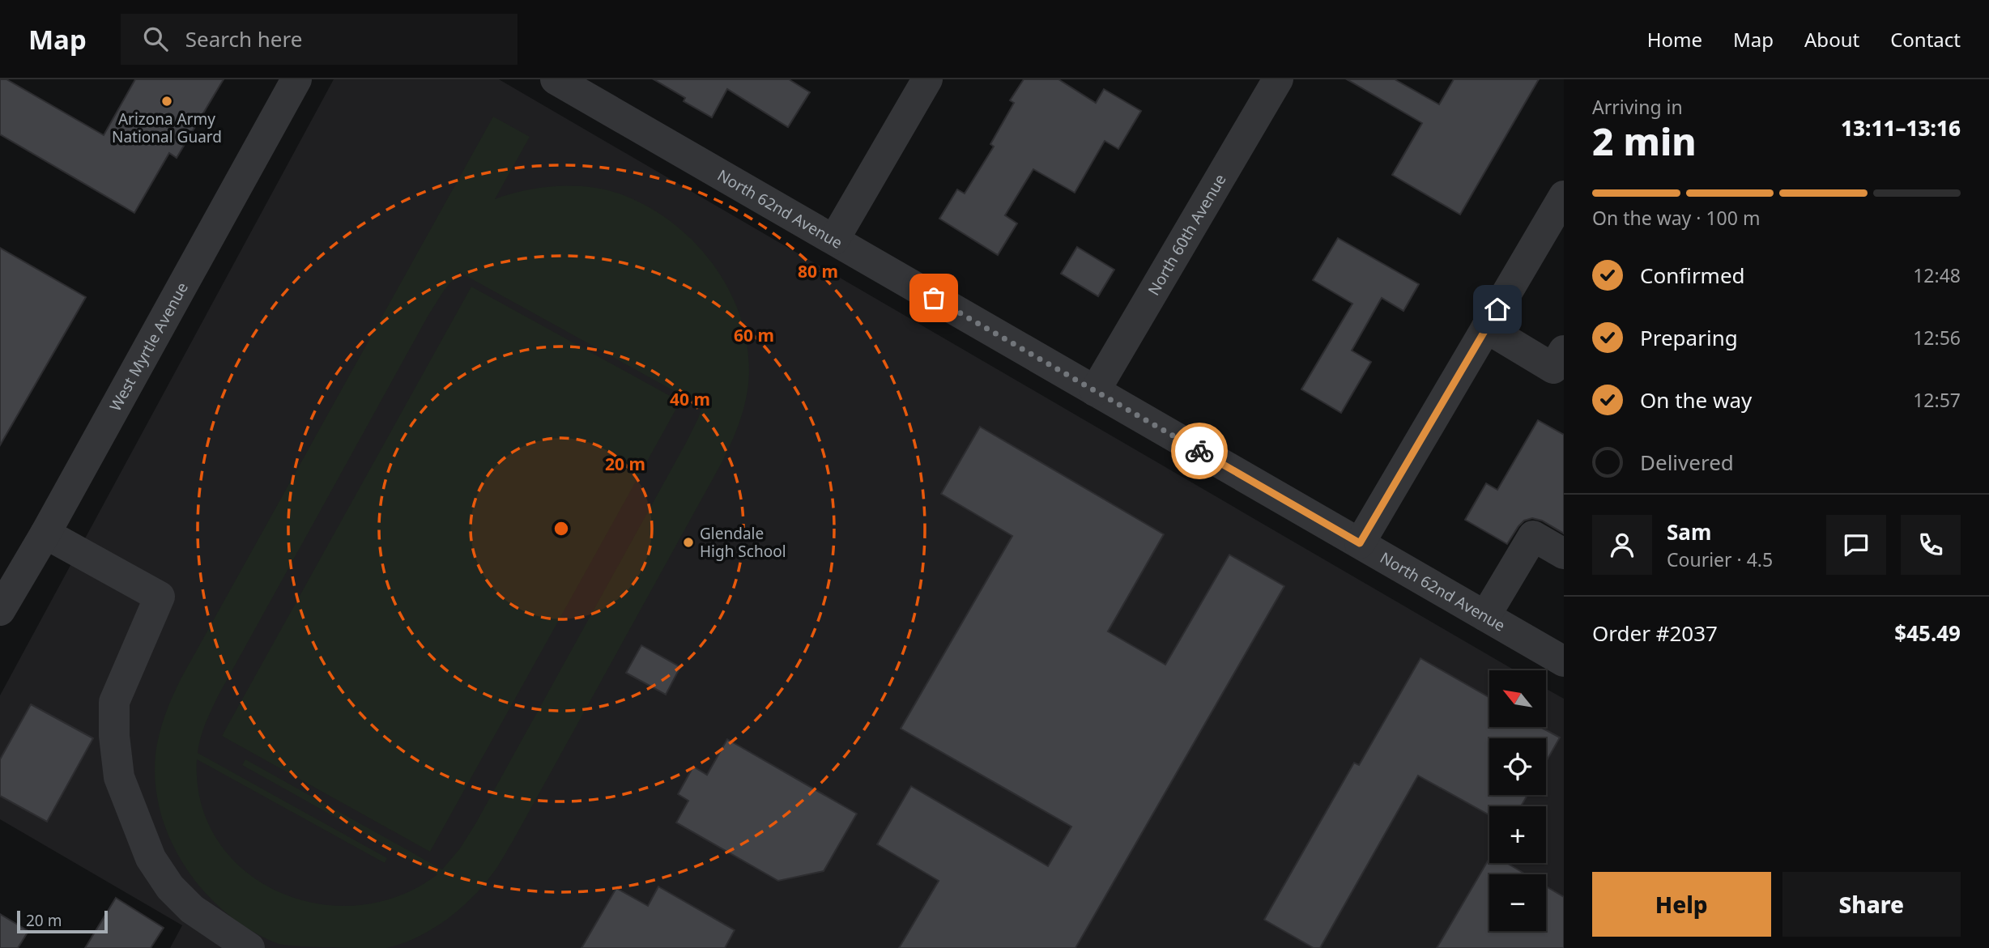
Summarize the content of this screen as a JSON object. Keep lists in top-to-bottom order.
{
  "streets": {
    "street": ["North 62nd Avenue", "North 60th Avenue", "West Myrtle Avenue"]
  },
  "crossings": [
    ["North 62nd Avenue", "North 60th Avenue"]
  ],
  "places": ["Arizona Army National Guard", "Glendale High School"],
  "scale_bar": "20 m",
  "north": "top left",
  "page": {
    "header": "Map",
    "search": "Search here",
    "nav": [
      "Home",
      "Map",
      "About",
      "Contact"
    ],
    "heading": ["2 min", "Arriving in", "13:11–13:16"],
    "panel": [
      "Sam",
      "Courier · 4.5",
      "Order #2037",
      "$45.49"
    ],
    "bar": "On the way · 100 m",
    "list": [
      ["Confirmed", "12:48"],
      ["Preparing", "12:56"],
      ["On the way", "12:57"],
      "Delivered"
    ],
    "map_buttons": ["+", "−"],
    "buttons": ["Help", "Share"],
    "scale": "20 m"
  },
  "rings": [
    "80 m",
    "60 m",
    "40 m",
    "20 m"
  ]
}
